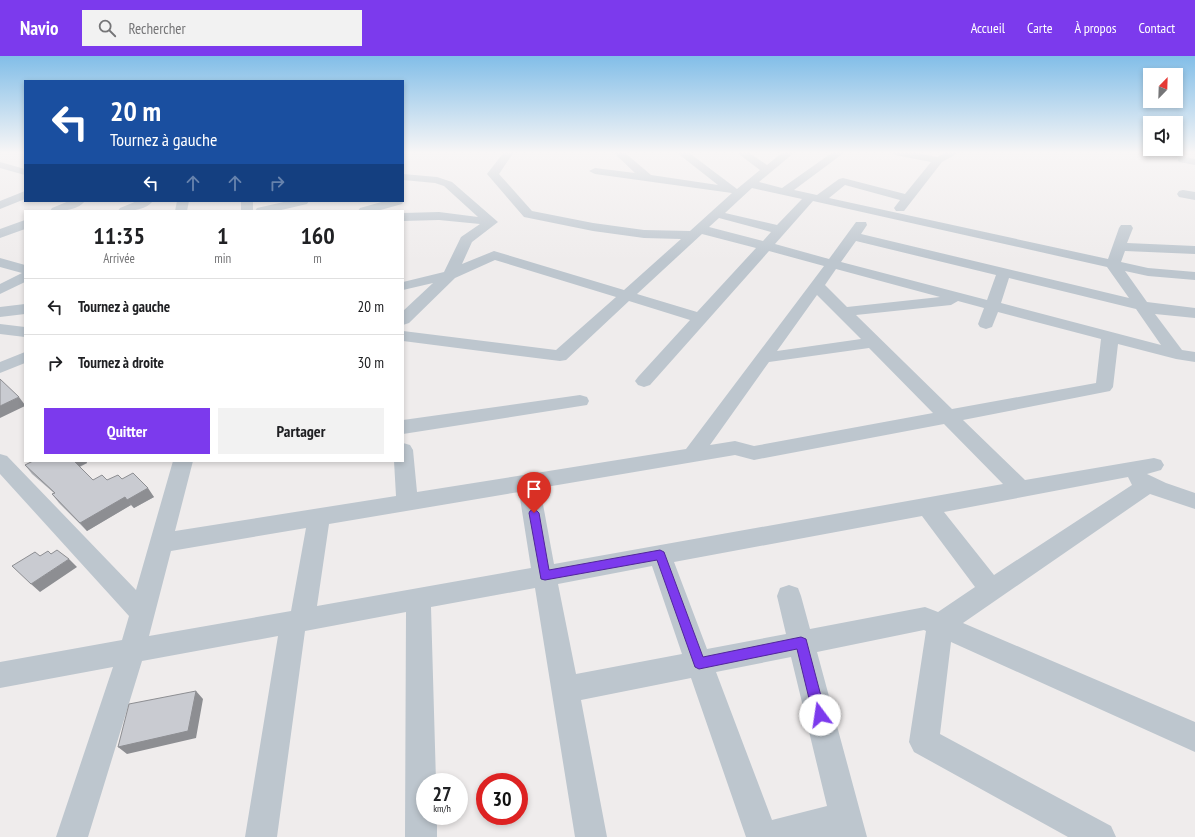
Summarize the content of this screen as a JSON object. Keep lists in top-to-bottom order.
{
  "north": "top right",
  "page": {
    "header": "Navio",
    "search": "Rechercher",
    "nav": [
      "Accueil",
      "Carte",
      "À propos",
      "Contact"
    ],
    "turn": ["20 m", "Tournez à gauche"],
    "eta": [
      "11:35",
      "Arrivée",
      "1",
      "min",
      "160",
      "m"
    ],
    "list": [
      {
        "name": "Tournez à gauche",
        "value": "20 m"
      },
      {
        "name": "Tournez à droite",
        "value": "30 m"
      }
    ],
    "buttons": ["Quitter", "Partager"],
    "speed": "27 km/h",
    "limit": "30"
  }
}
